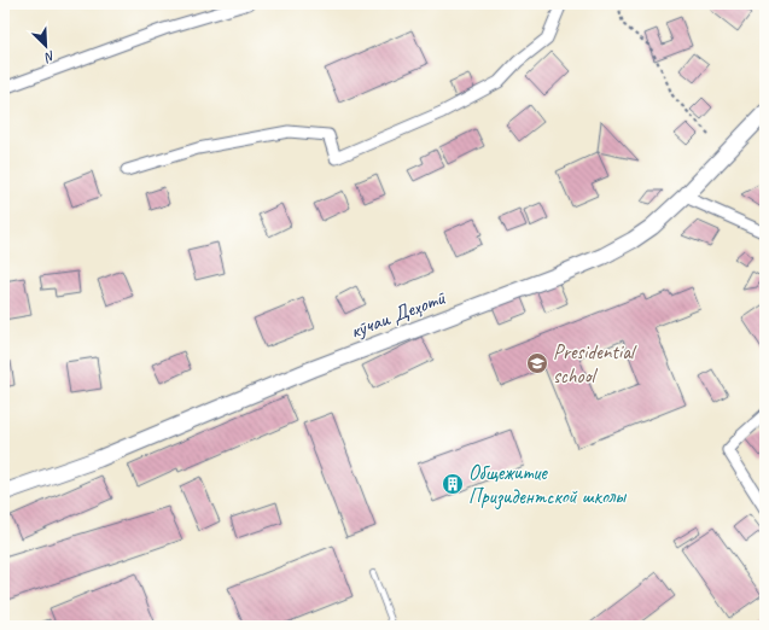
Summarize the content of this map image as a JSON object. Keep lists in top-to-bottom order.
{
  "streets": {
    "main road": ["кӯчаи Деҳотӣ"]
  },
  "places": {
    "school or university": ["Presidential school"],
    "building": ["Общежитие Призидентской школы"]
  },
  "north": "bottom right"
}
